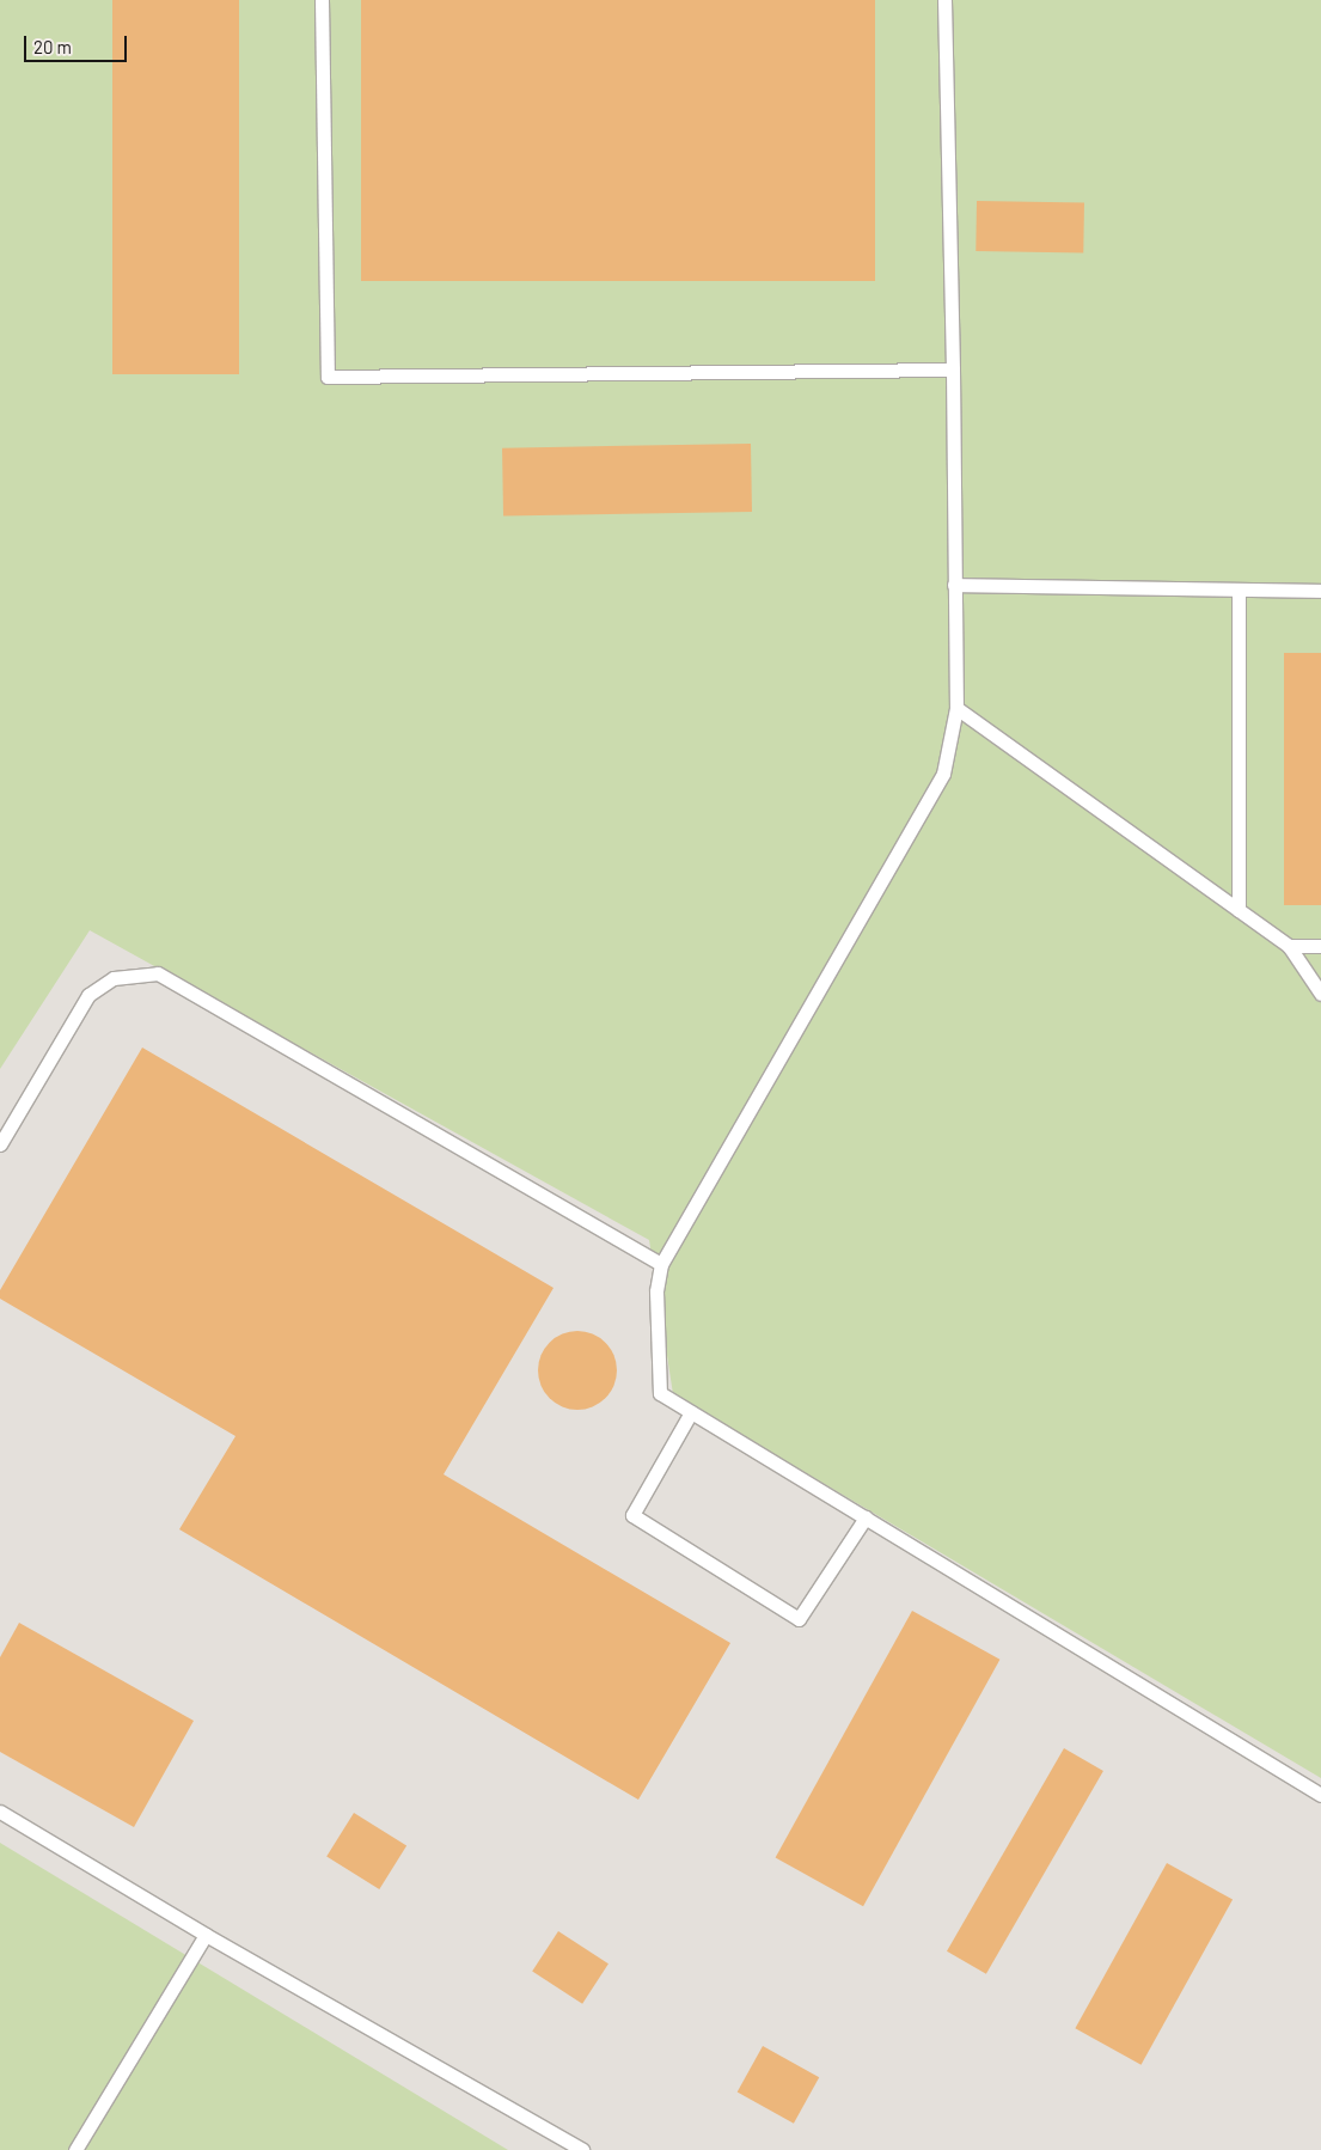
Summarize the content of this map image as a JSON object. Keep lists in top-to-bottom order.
{
  "scale_bar": "20 m"
}
